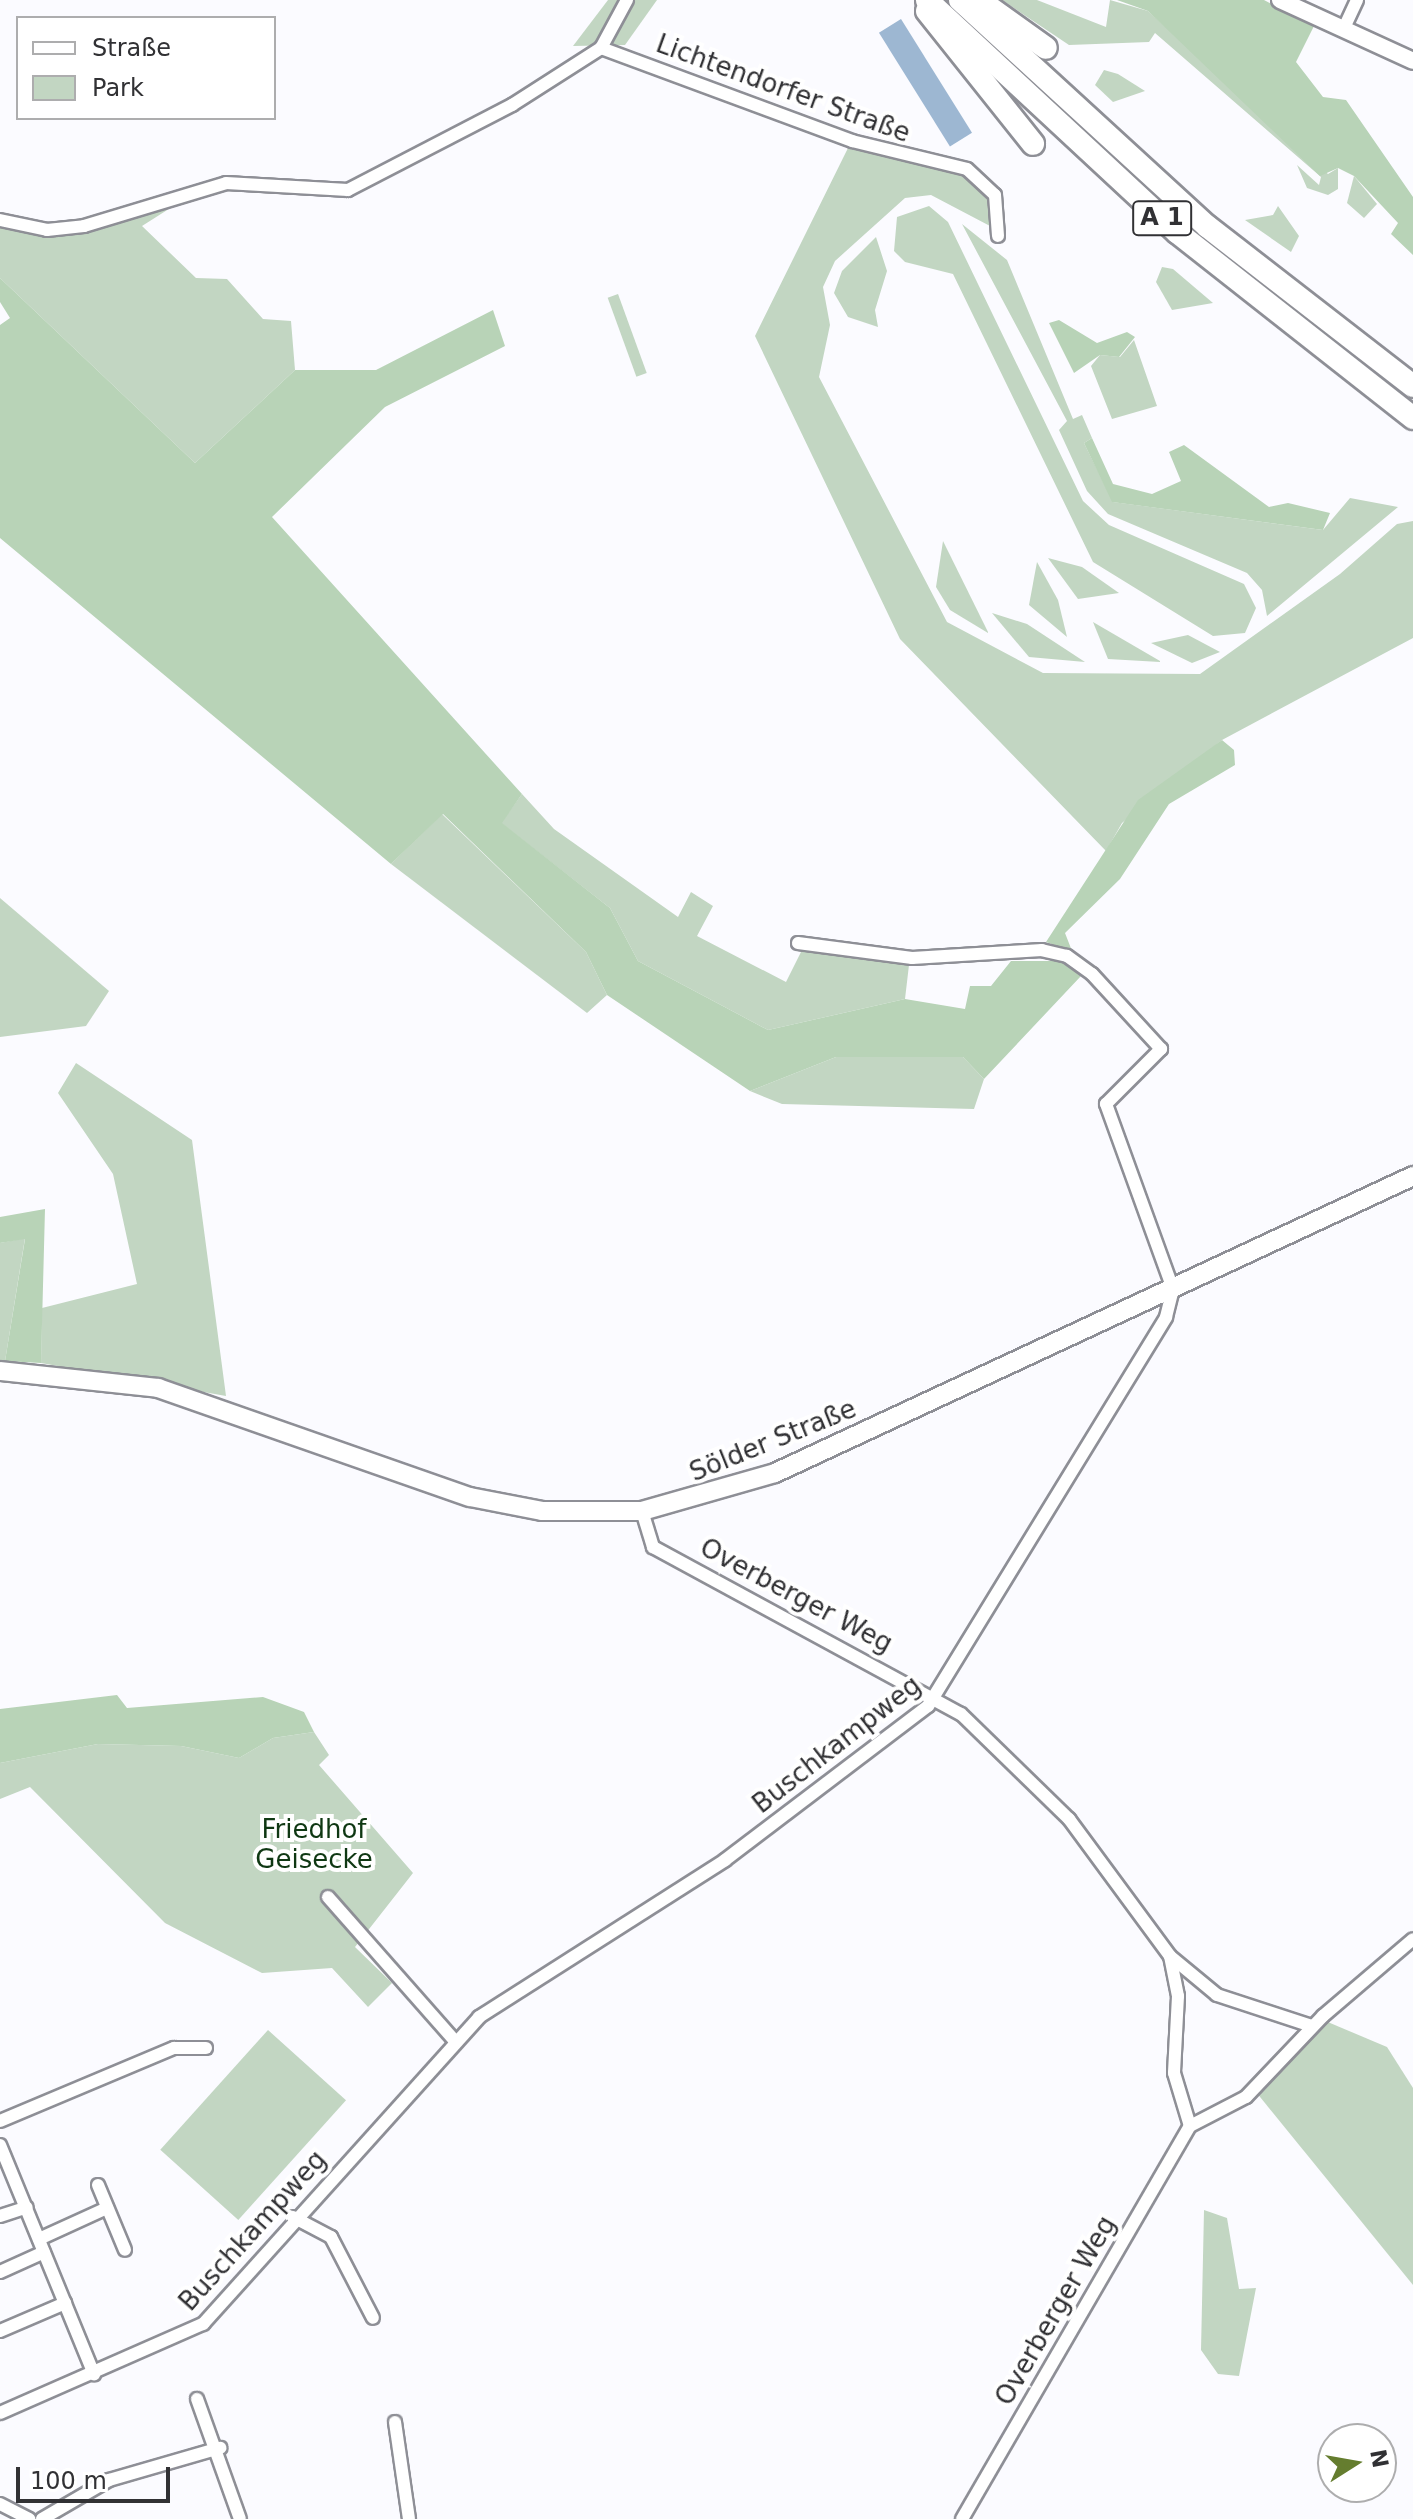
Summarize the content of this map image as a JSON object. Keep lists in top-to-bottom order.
{
  "streets": {
    "highway": ["A 1"],
    "main road": ["Sölder Straße"],
    "street": ["Lichtendorfer Straße", "Overberger Weg", "Buschkampweg"]
  },
  "crossings": [
    ["Sölder Straße", "Overberger Weg"],
    ["Sölder Straße", "Buschkampweg"],
    ["Overberger Weg", "Buschkampweg"]
  ],
  "parks": ["Friedhof Geisecke"],
  "legend": ["Straße", "Park"],
  "scale_bar": "100 m",
  "north": "right"
}
